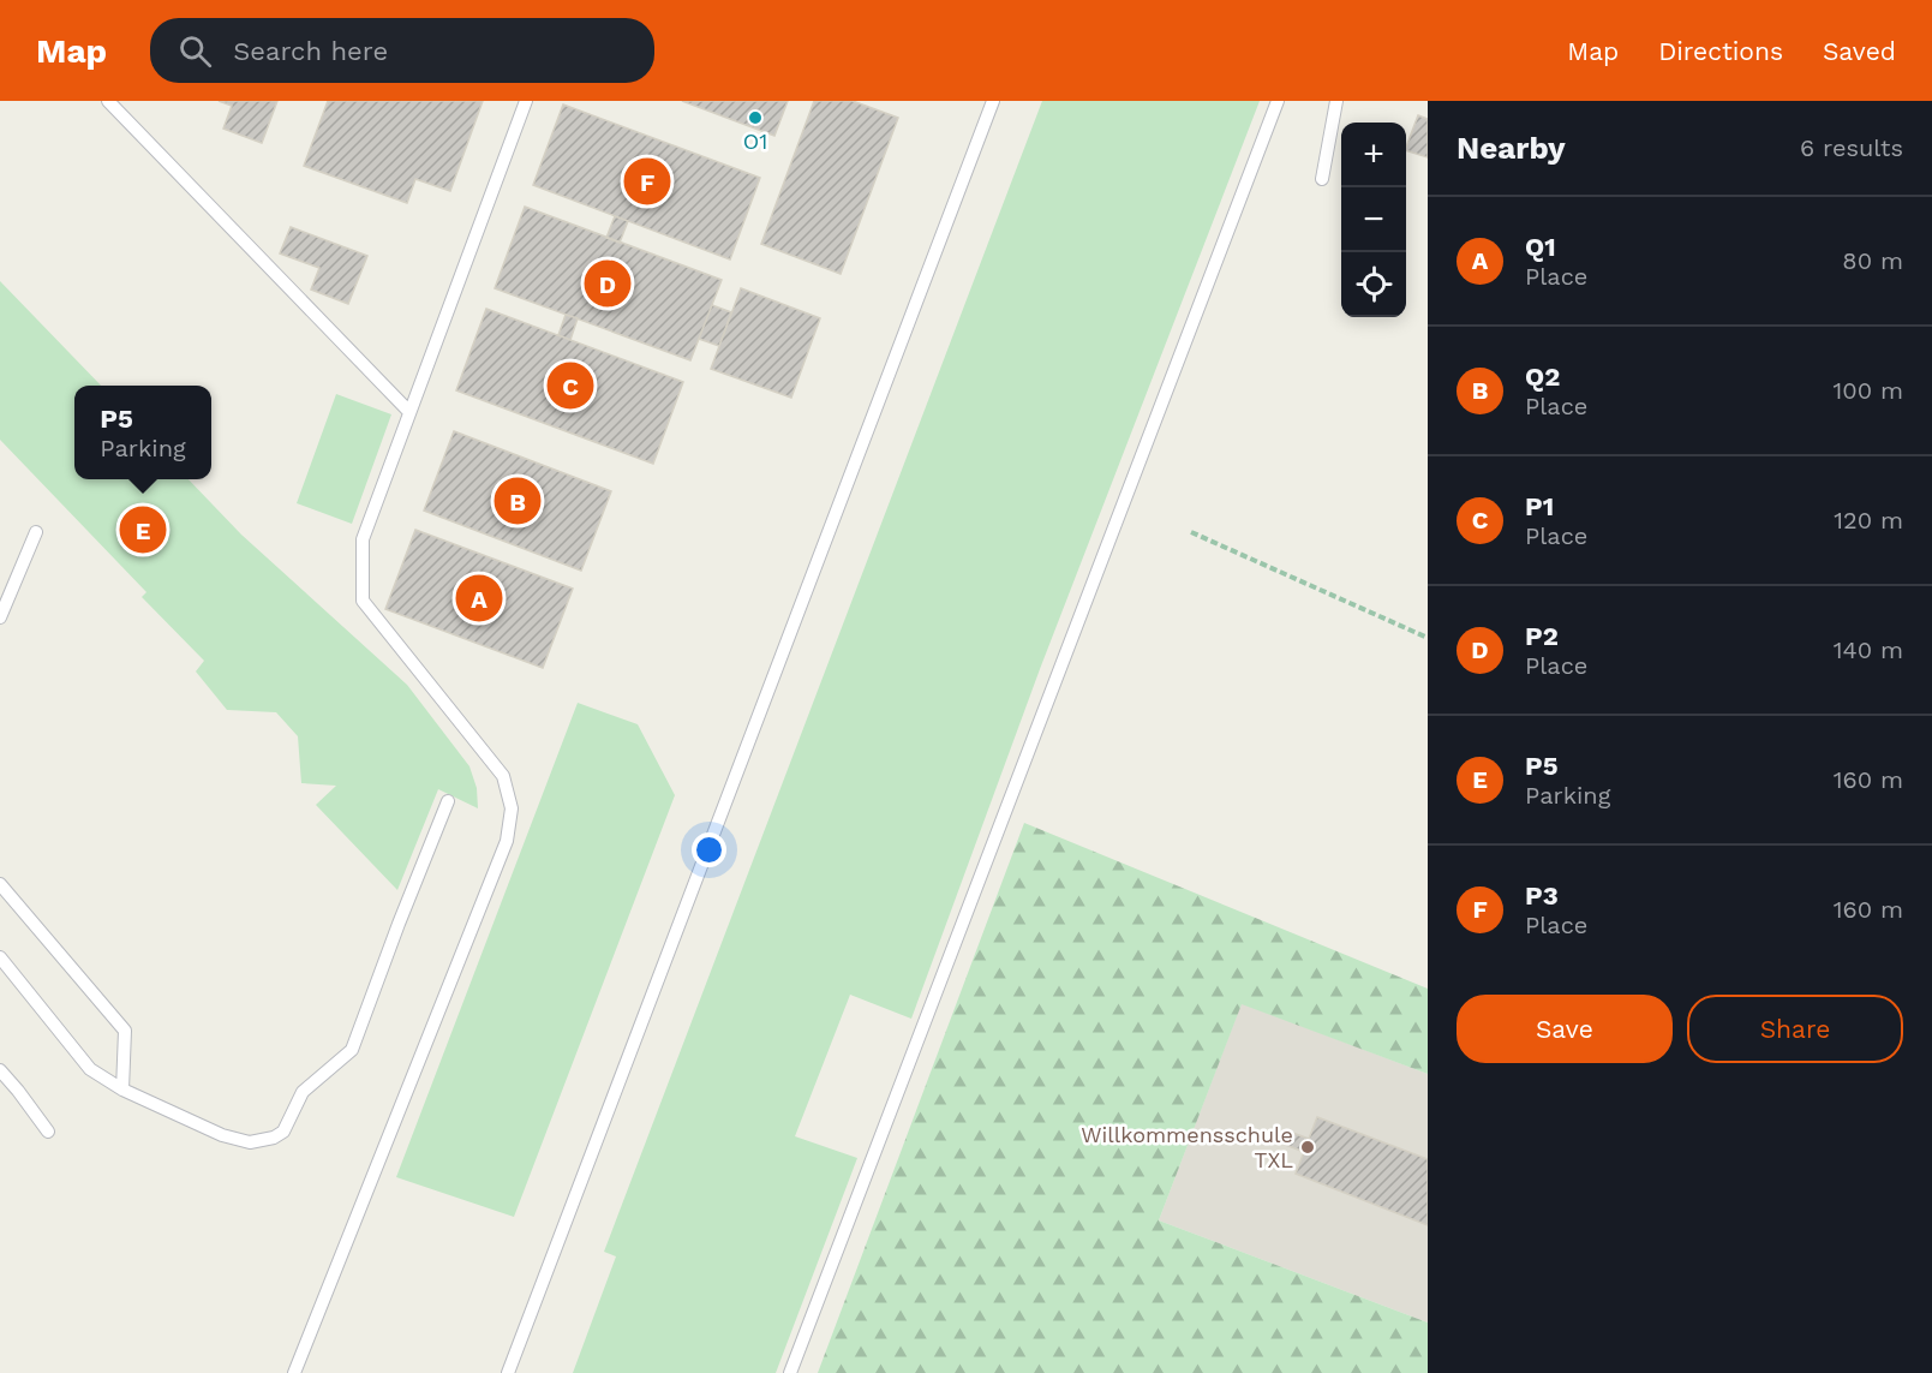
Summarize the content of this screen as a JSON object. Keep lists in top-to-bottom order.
{
  "places": ["O1", "Willkommensschule TXL"],
  "page": {
    "header": "Map",
    "search": "Search here",
    "nav": ["Map", "Directions", "Saved"],
    "heading": ["Nearby", "6 results"],
    "map_buttons": ["+", "−"],
    "pins": [
      "F",
      "D",
      "C",
      "B",
      "E",
      "A"
    ],
    "list": [
      {
        "mark": "A",
        "name": "Q1",
        "note": "Place",
        "value": "80 m"
      },
      {
        "mark": "B",
        "name": "Q2",
        "note": "Place",
        "value": "100 m"
      },
      {
        "mark": "C",
        "name": "P1",
        "note": "Place",
        "value": "120 m"
      },
      {
        "mark": "D",
        "name": "P2",
        "note": "Place",
        "value": "140 m"
      },
      {
        "mark": "E",
        "name": "P5",
        "note": "Parking",
        "value": "160 m"
      },
      {
        "mark": "F",
        "name": "P3",
        "note": "Place",
        "value": "160 m"
      }
    ],
    "popup": ["P5", "Parking"],
    "buttons": ["Save", "Share"]
  }
}
